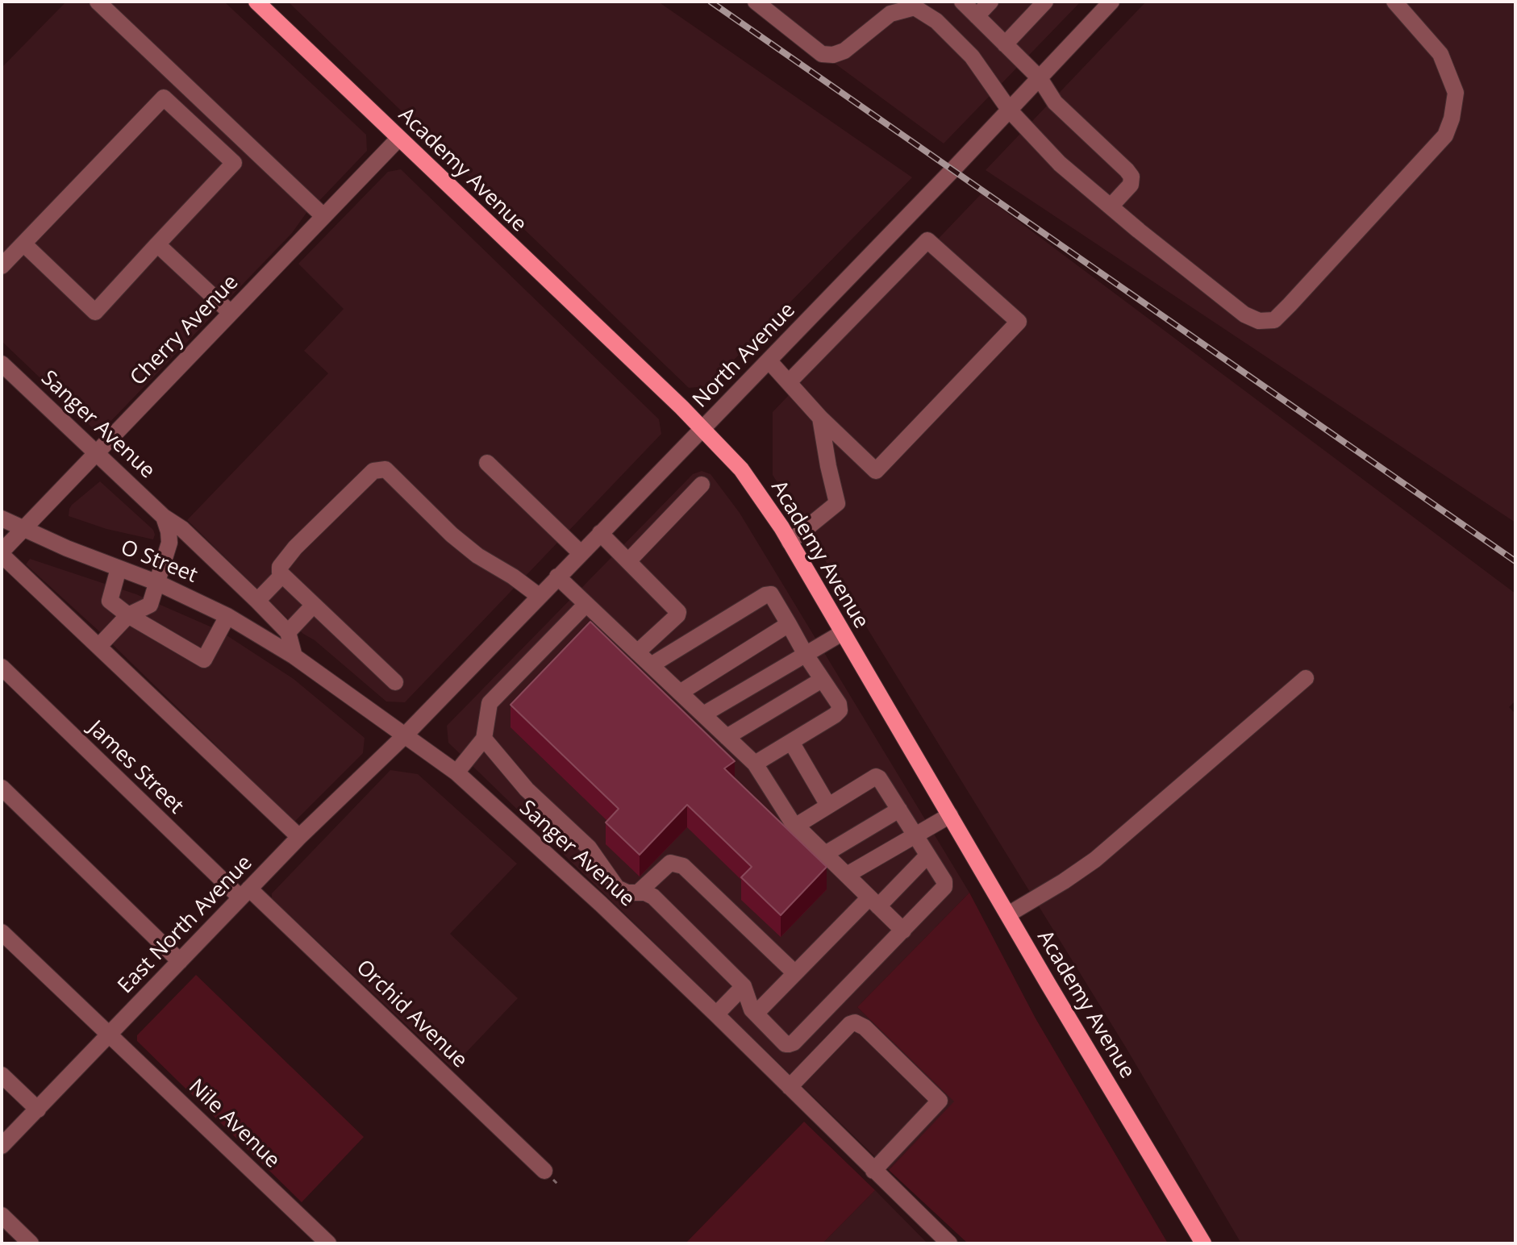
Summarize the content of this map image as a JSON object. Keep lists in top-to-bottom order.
{
  "streets": {
    "main road": ["Academy Avenue"],
    "street": [
      "Cherry Avenue",
      "North Avenue",
      "Sanger Avenue",
      "O Street",
      "James Street",
      "East North Avenue",
      "Orchid Avenue",
      "Nile Avenue"
    ]
  },
  "crossings": [
    ["Academy Avenue", "Cherry Avenue"],
    ["Academy Avenue", "North Avenue"],
    ["Cherry Avenue", "Sanger Avenue"],
    ["Cherry Avenue", "O Street"],
    ["North Avenue", "Sanger Avenue"],
    ["North Avenue", "East North Avenue"],
    ["Sanger Avenue", "O Street"],
    ["Sanger Avenue", "East North Avenue"],
    ["James Street", "East North Avenue"],
    ["James Street", "Orchid Avenue"],
    ["East North Avenue", "Orchid Avenue"],
    ["East North Avenue", "Nile Avenue"]
  ]
}
